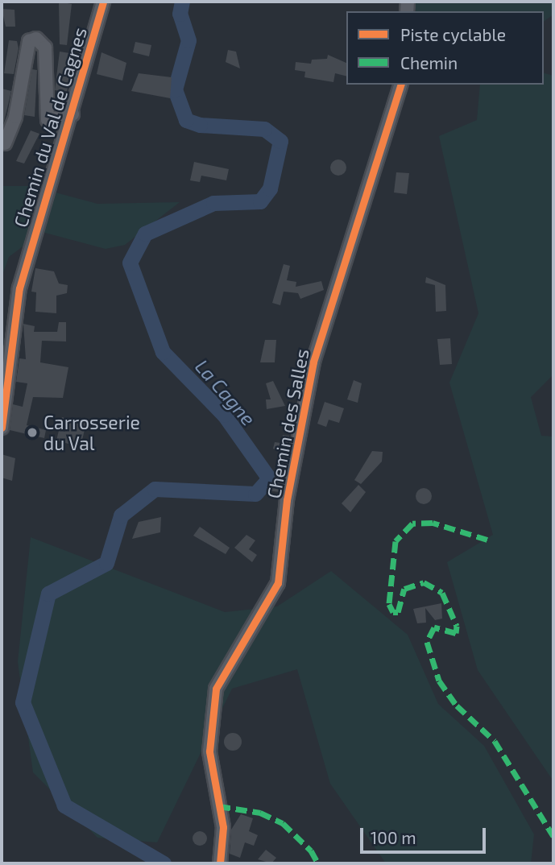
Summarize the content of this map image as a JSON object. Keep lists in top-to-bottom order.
{
  "streets": {
    "street": ["Chemin du Val de Cagnes", "Chemin des Salles"]
  },
  "water": ["La Cagne"],
  "places": ["Carrosserie du Val"],
  "legend": ["Piste cyclable", "Chemin"],
  "scale_bar": "100 m"
}
